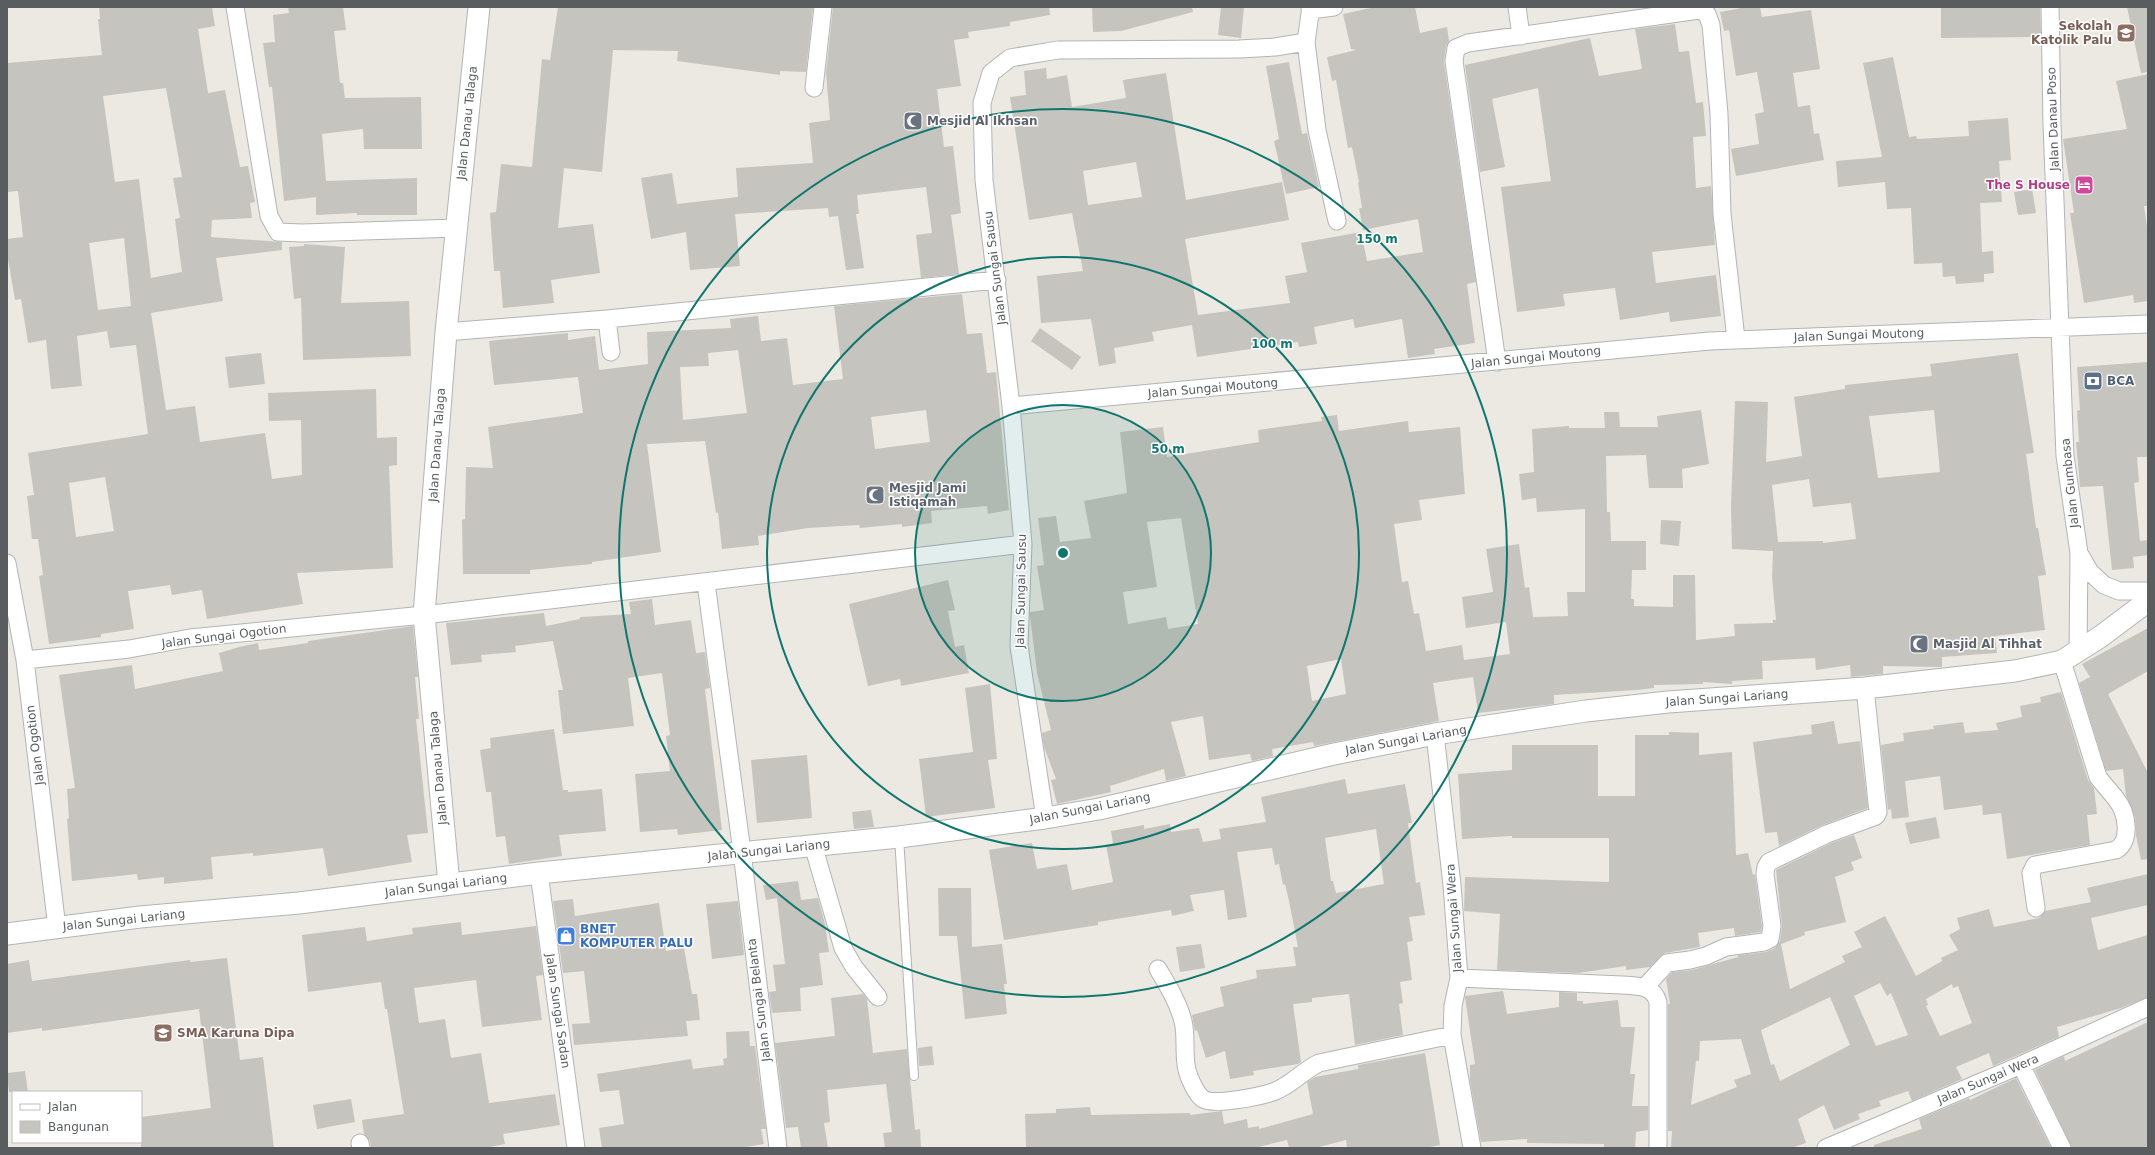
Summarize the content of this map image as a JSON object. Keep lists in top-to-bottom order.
{
  "streets": {
    "street": [
      "Jalan Danau Poso",
      "Jalan Danau Talaga",
      "Jalan Sungai Sausu",
      "Jalan Sungai Moutong",
      "Jalan Gumbasa",
      "Jalan Sungai Ogotion",
      "Jalan Sungai Lariang",
      "Jalan Ogotion",
      "Jalan Sungai Wera",
      "Jalan Sungai Belanta",
      "Jalan Sungai Sadan"
    ]
  },
  "crossings": [
    ["Jalan Danau Poso", "Jalan Sungai Moutong"],
    ["Jalan Danau Poso", "Jalan Gumbasa"],
    ["Jalan Danau Talaga", "Jalan Sungai Ogotion"],
    ["Jalan Danau Talaga", "Jalan Sungai Lariang"],
    ["Jalan Sungai Sausu", "Jalan Sungai Moutong"],
    ["Jalan Sungai Sausu", "Jalan Sungai Ogotion"],
    ["Jalan Sungai Sausu", "Jalan Sungai Lariang"],
    ["Jalan Sungai Moutong", "Jalan Gumbasa"],
    ["Jalan Sungai Ogotion", "Jalan Ogotion"],
    ["Jalan Sungai Ogotion", "Jalan Sungai Belanta"],
    ["Jalan Sungai Lariang", "Jalan Ogotion"],
    ["Jalan Sungai Lariang", "Jalan Sungai Wera"],
    ["Jalan Sungai Lariang", "Jalan Sungai Belanta"],
    ["Jalan Sungai Lariang", "Jalan Sungai Sadan"]
  ],
  "places": {
    "school or university": ["Sekolah Katolik Palu", "SMA Karuna Dipa"],
    "mosque": ["Mesjid Al Ikhsan", "Mesjid Jami Istiqamah", "Masjid Al Tihhat"],
    "hotel": ["The S House"],
    "bank": ["BCA"],
    "shop": ["BNET KOMPUTER PALU"]
  },
  "legend": ["Jalan", "Bangunan"],
  "rings": ["150 m", "100 m", "50 m"]
}
